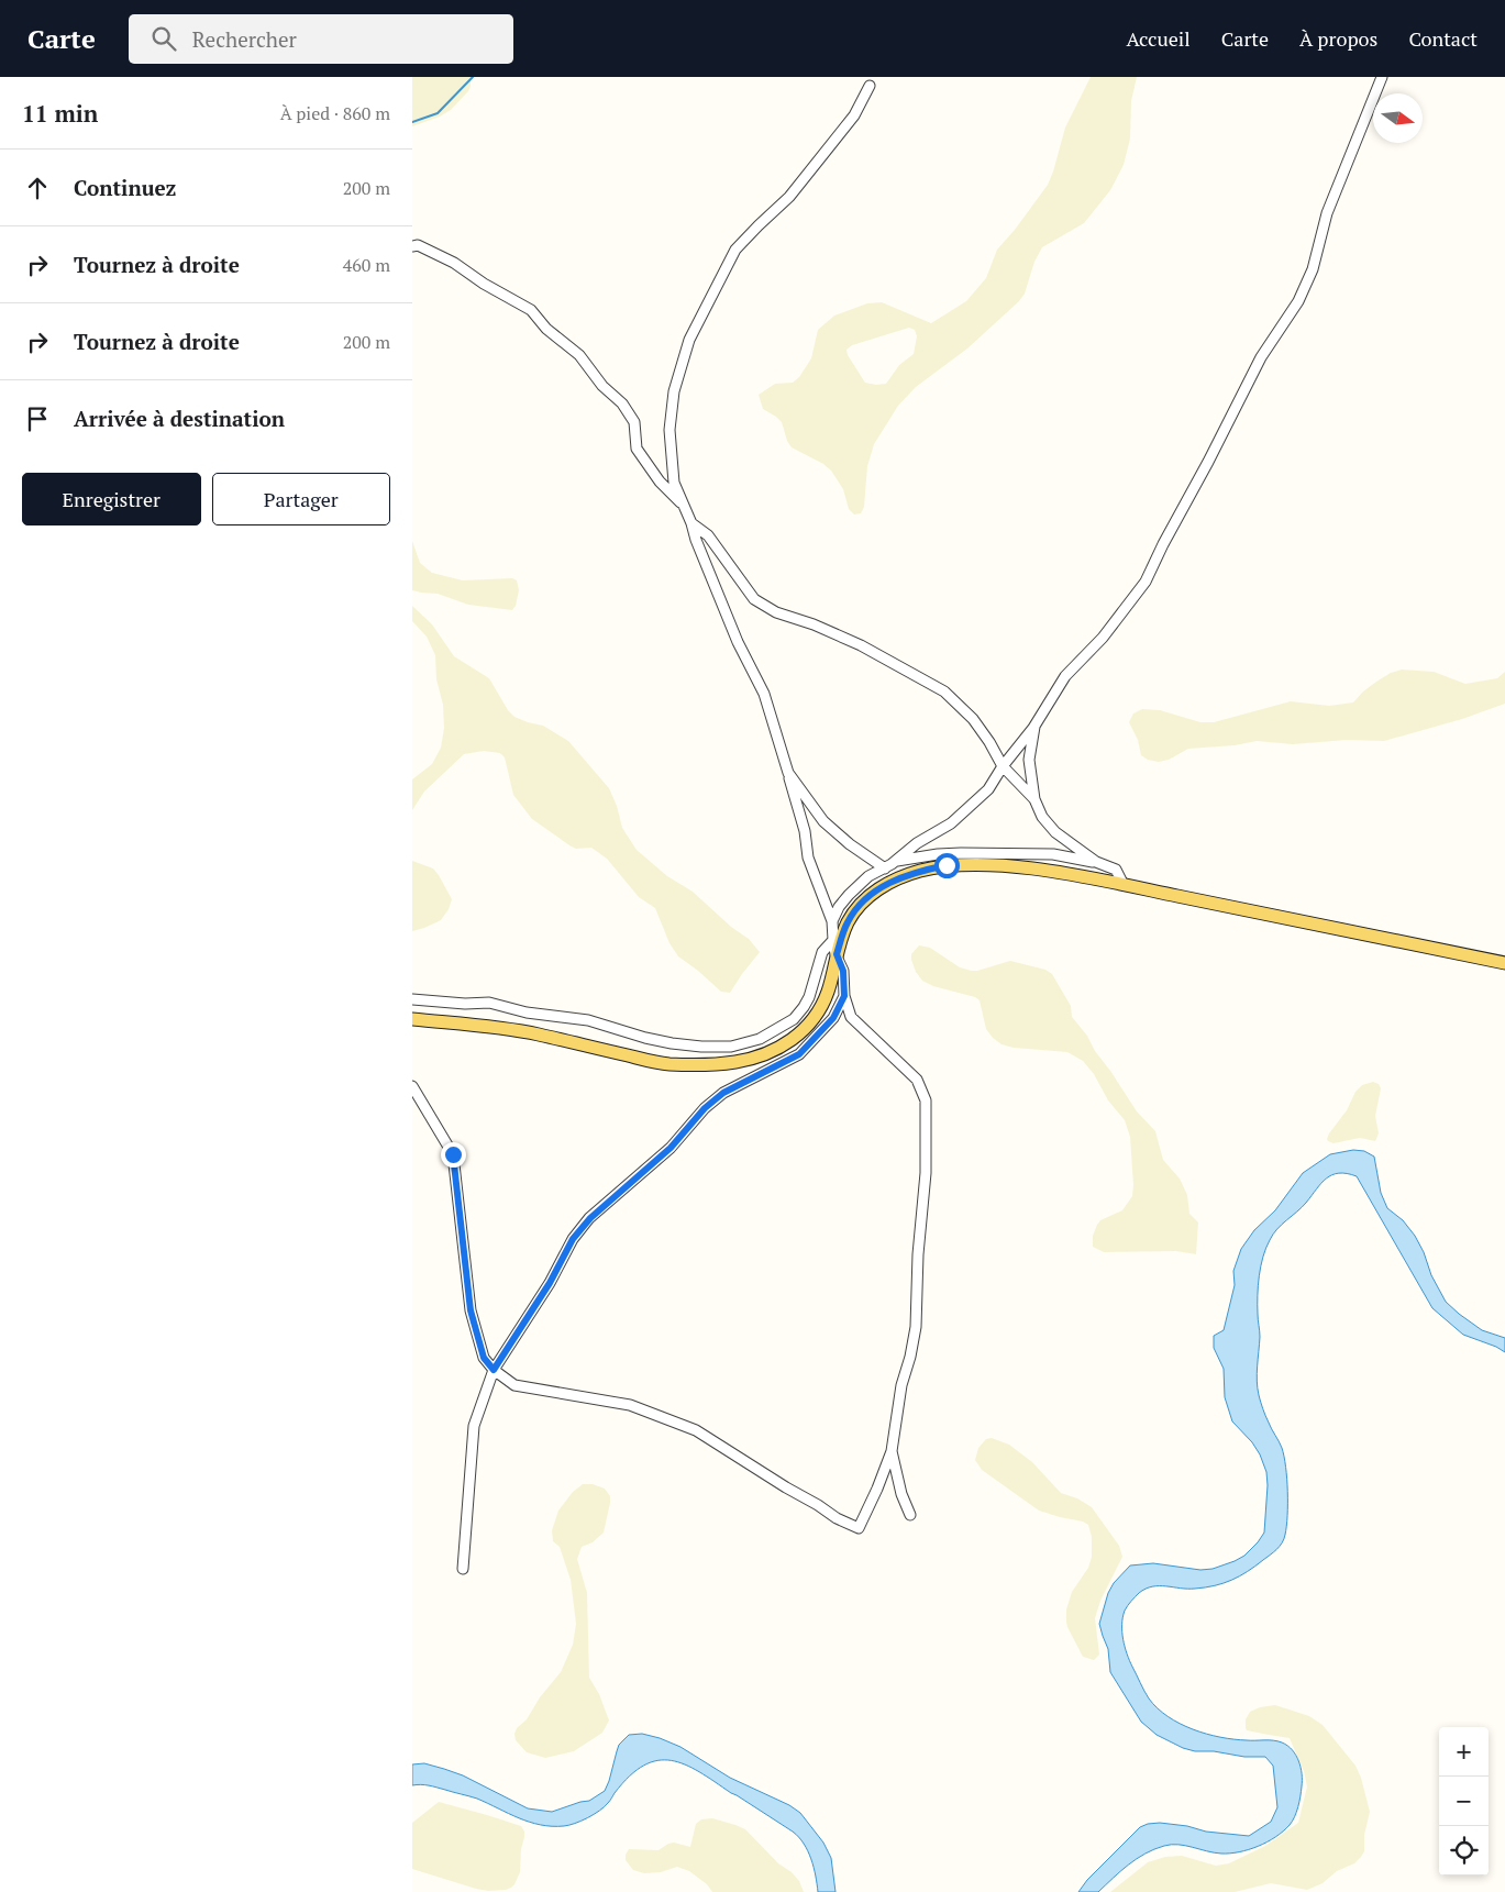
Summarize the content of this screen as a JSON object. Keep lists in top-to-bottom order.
{
  "north": "right",
  "page": {
    "header": "Carte",
    "search": "Rechercher",
    "nav": [
      "Accueil",
      "Carte",
      "À propos",
      "Contact"
    ],
    "heading": ["11 min", "À pied · 860 m"],
    "list": [
      ["Continuez", "200 m"],
      ["Tournez à droite", "460 m"],
      ["Tournez à droite", "200 m"],
      "Arrivée à destination"
    ],
    "buttons": ["Enregistrer", "Partager"],
    "map_buttons": ["+", "−"]
  }
}
